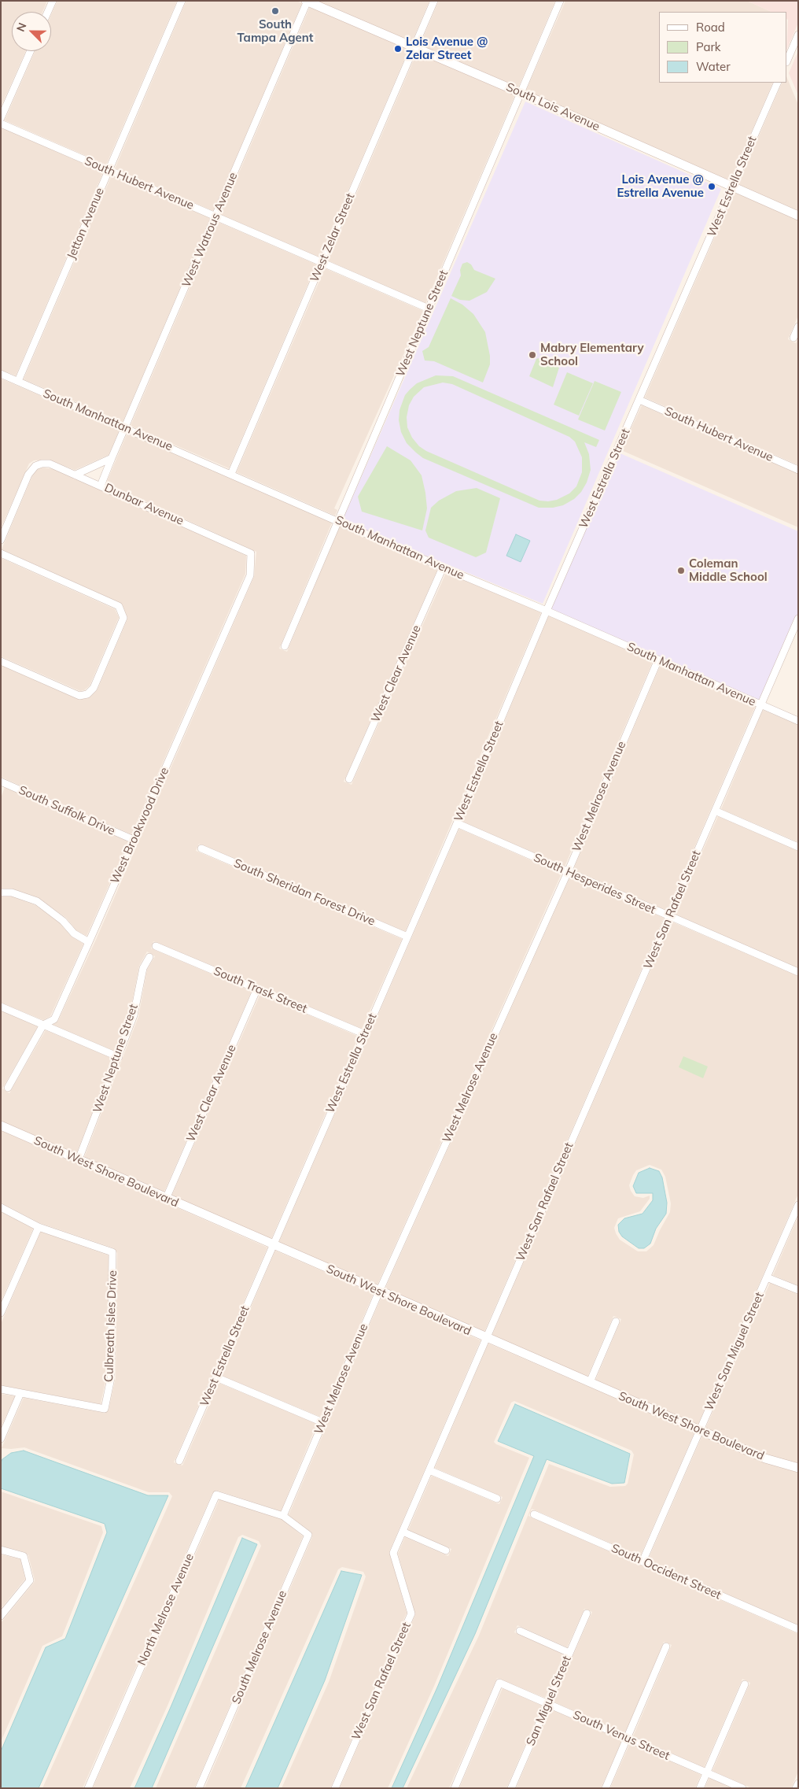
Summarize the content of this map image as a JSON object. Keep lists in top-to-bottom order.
{
  "streets": {
    "street": [
      "South Lois Avenue",
      "South Hubert Avenue",
      "West Estrella Street",
      "Jetton Avenue",
      "West Watrous Avenue",
      "West Zelar Street",
      "West Neptune Street",
      "South Manhattan Avenue",
      "Dunbar Avenue",
      "West Clear Avenue",
      "West Melrose Avenue",
      "South Suffolk Drive",
      "West Brookwood Drive",
      "South Hesperides Street",
      "South Sheridan Forest Drive",
      "West San Rafael Street",
      "South Trask Street",
      "South West Shore Boulevard",
      "Culbreath Isles Drive",
      "West San Miguel Street",
      "South Occident Street",
      "North Melrose Avenue",
      "South Melrose Avenue",
      "San Miguel Street",
      "South Venus Street"
    ]
  },
  "crossings": [
    ["South Lois Avenue", "West Estrella Street"],
    ["South Lois Avenue", "West Watrous Avenue"],
    ["South Lois Avenue", "West Zelar Street"],
    ["South Lois Avenue", "West Neptune Street"],
    ["South Hubert Avenue", "West Estrella Street"],
    ["South Hubert Avenue", "Jetton Avenue"],
    ["South Hubert Avenue", "West Watrous Avenue"],
    ["South Hubert Avenue", "West Zelar Street"],
    ["South Hubert Avenue", "West Neptune Street"],
    ["West Estrella Street", "South Manhattan Avenue"],
    ["West Estrella Street", "South Hesperides Street"],
    ["West Estrella Street", "South Sheridan Forest Drive"],
    ["West Estrella Street", "South Trask Street"],
    ["West Estrella Street", "South West Shore Boulevard"],
    ["Jetton Avenue", "South Manhattan Avenue"],
    ["West Watrous Avenue", "South Manhattan Avenue"],
    ["West Watrous Avenue", "Dunbar Avenue"],
    ["West Zelar Street", "South Manhattan Avenue"],
    ["West Neptune Street", "South Manhattan Avenue"],
    ["West Neptune Street", "South West Shore Boulevard"],
    ["South Manhattan Avenue", "West Clear Avenue"],
    ["South Manhattan Avenue", "West Melrose Avenue"],
    ["South Manhattan Avenue", "West San Rafael Street"],
    ["Dunbar Avenue", "West Brookwood Drive"],
    ["West Clear Avenue", "South Trask Street"],
    ["West Clear Avenue", "South West Shore Boulevard"],
    ["West Melrose Avenue", "South Hesperides Street"],
    ["West Melrose Avenue", "South West Shore Boulevard"],
    ["West Melrose Avenue", "North Melrose Avenue"],
    ["West Melrose Avenue", "South Melrose Avenue"],
    ["South Suffolk Drive", "West Brookwood Drive"],
    ["South Hesperides Street", "West San Rafael Street"],
    ["West San Rafael Street", "South West Shore Boulevard"],
    ["South West Shore Boulevard", "West San Miguel Street"],
    ["West San Miguel Street", "South Occident Street"],
    ["North Melrose Avenue", "South Melrose Avenue"],
    ["San Miguel Street", "South Venus Street"]
  ],
  "places": [
    "South Tampa Agent",
    "Lois Avenue @ Zelar Street",
    "Lois Avenue @ Estrella Avenue",
    "Mabry Elementary School",
    "Coleman Middle School"
  ],
  "legend": ["Road", "Park", "Water"],
  "north": "top left"
}
